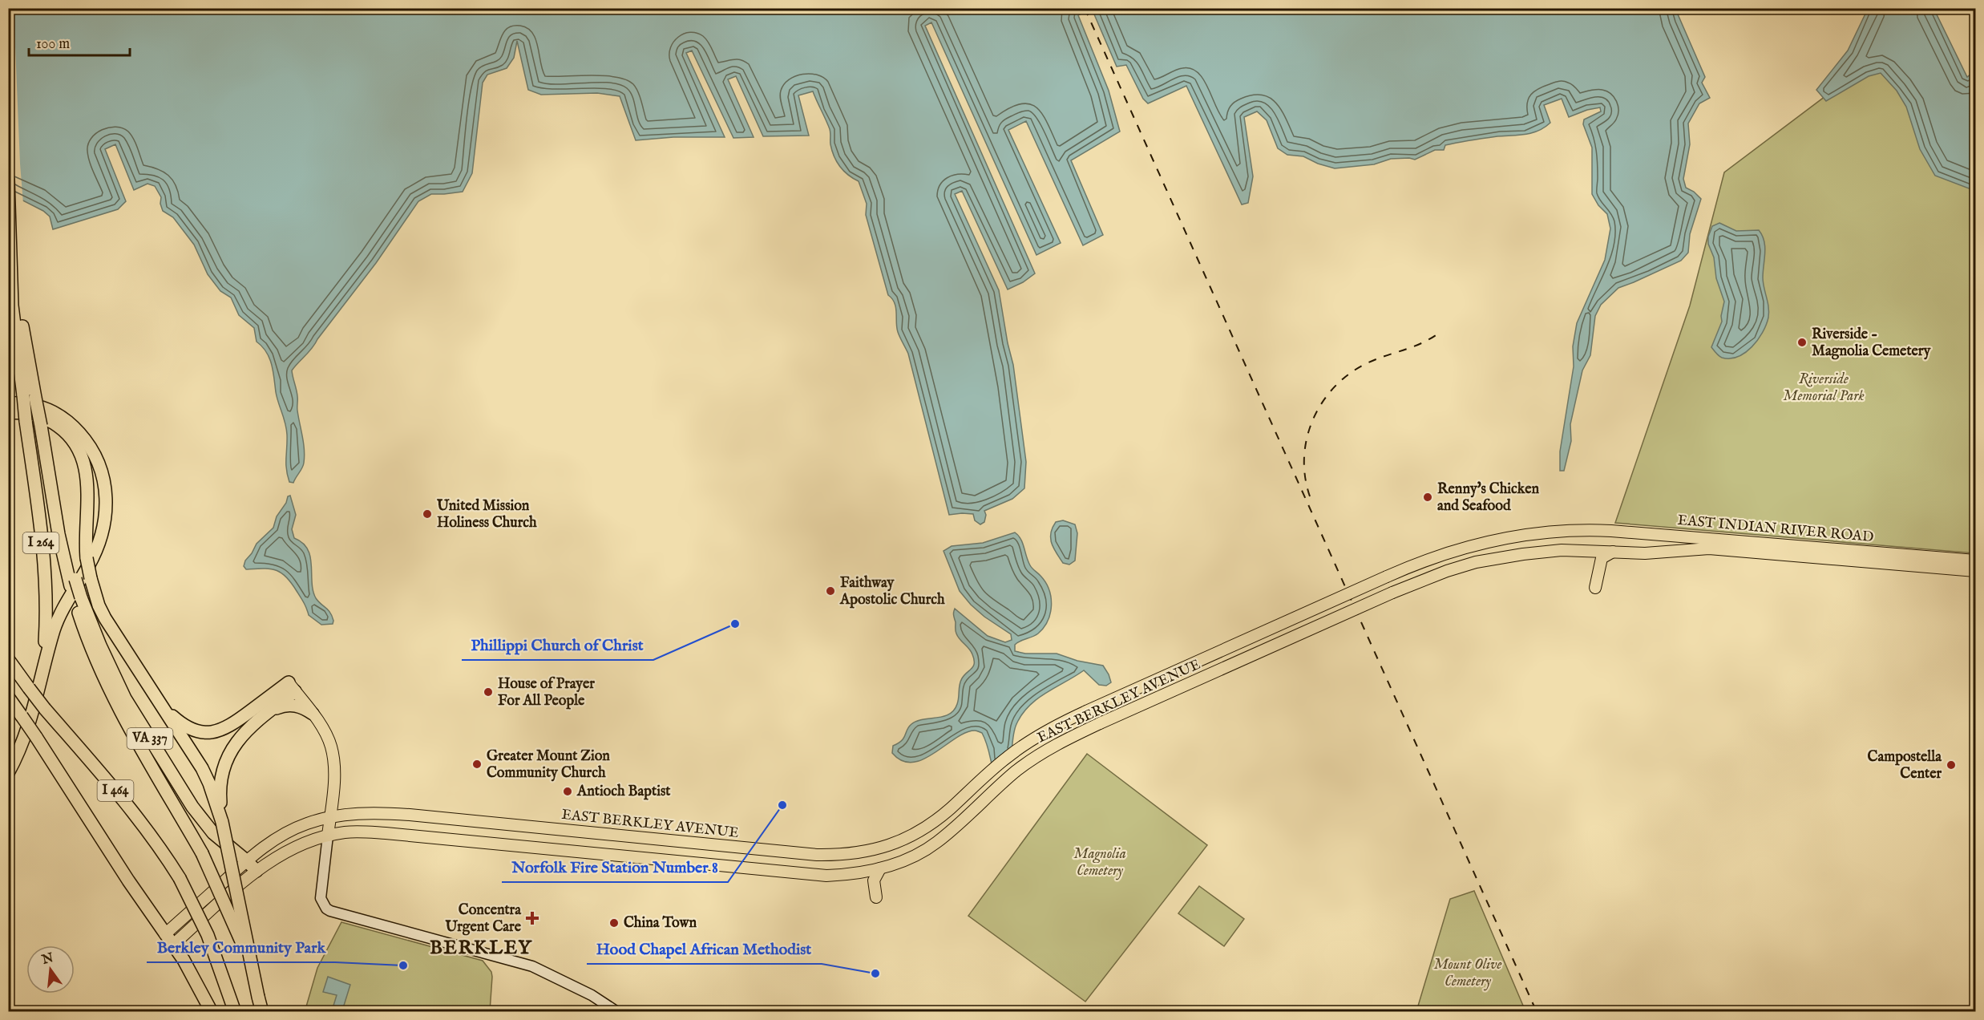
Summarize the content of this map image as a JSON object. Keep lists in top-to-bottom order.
{
  "streets": {
    "highway": ["I 264", "VA 337", "I 464"],
    "main road": ["EAST INDIAN RIVER ROAD", "EAST BERKLEY AVENUE"]
  },
  "crossings": [
    ["EAST INDIAN RIVER ROAD", "EAST BERKLEY AVENUE"],
    ["I 264", "VA 337"],
    ["EAST BERKLEY AVENUE", "VA 337"]
  ],
  "districts": ["BERKLEY"],
  "parks": ["Riverside Memorial Park", "Magnolia Cemetery", "Mount Olive Cemetery"],
  "places": {
    "other": [
      "Riverside - Magnolia Cemetery",
      "Renny's Chicken and Seafood",
      "United Mission Holiness Church",
      "Faithway Apostolic Church",
      "Phillippi Church of Christ",
      "House of Prayer For All People",
      "Greater Mount Zion Community Church",
      "Campostella Center",
      "Antioch Baptist",
      "Norfolk Fire Station Number 8",
      "China Town",
      "Berkley Community Park",
      "Hood Chapel African Methodist"
    ],
    "health": ["Concentra Urgent Care"]
  },
  "scale_bar": "100 m",
  "north": "top"
}
